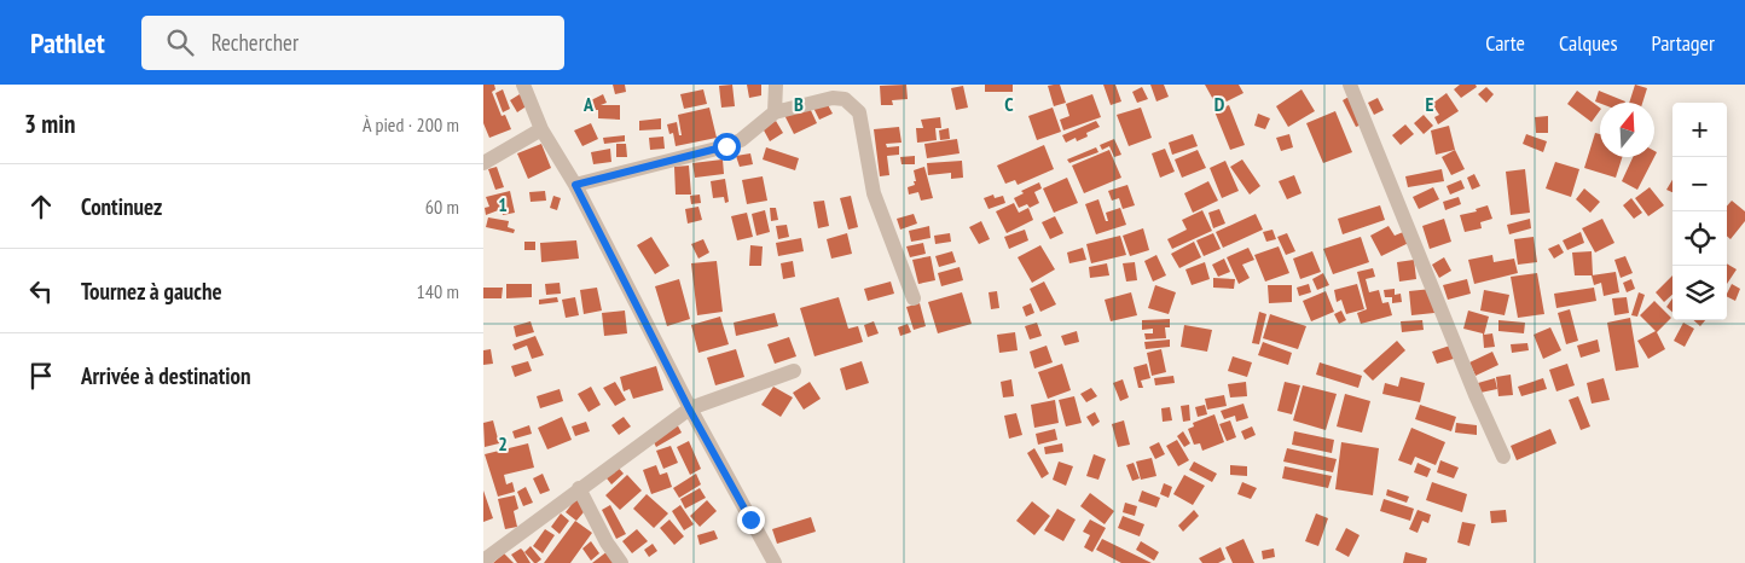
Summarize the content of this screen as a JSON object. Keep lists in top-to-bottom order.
{
  "north": "top",
  "page": {
    "header": "Pathlet",
    "search": "Rechercher",
    "nav": ["Carte", "Calques", "Partager"],
    "heading": ["3 min", "À pied · 200 m"],
    "map_buttons": ["+", "−"],
    "list": [
      ["Continuez", "60 m"],
      ["Tournez à gauche", "140 m"],
      "Arrivée à destination"
    ]
  },
  "grid": {
    "columns": [
      "A",
      "B",
      "C",
      "D",
      "E"
    ],
    "rows": ["1", "2"]
  }
}
